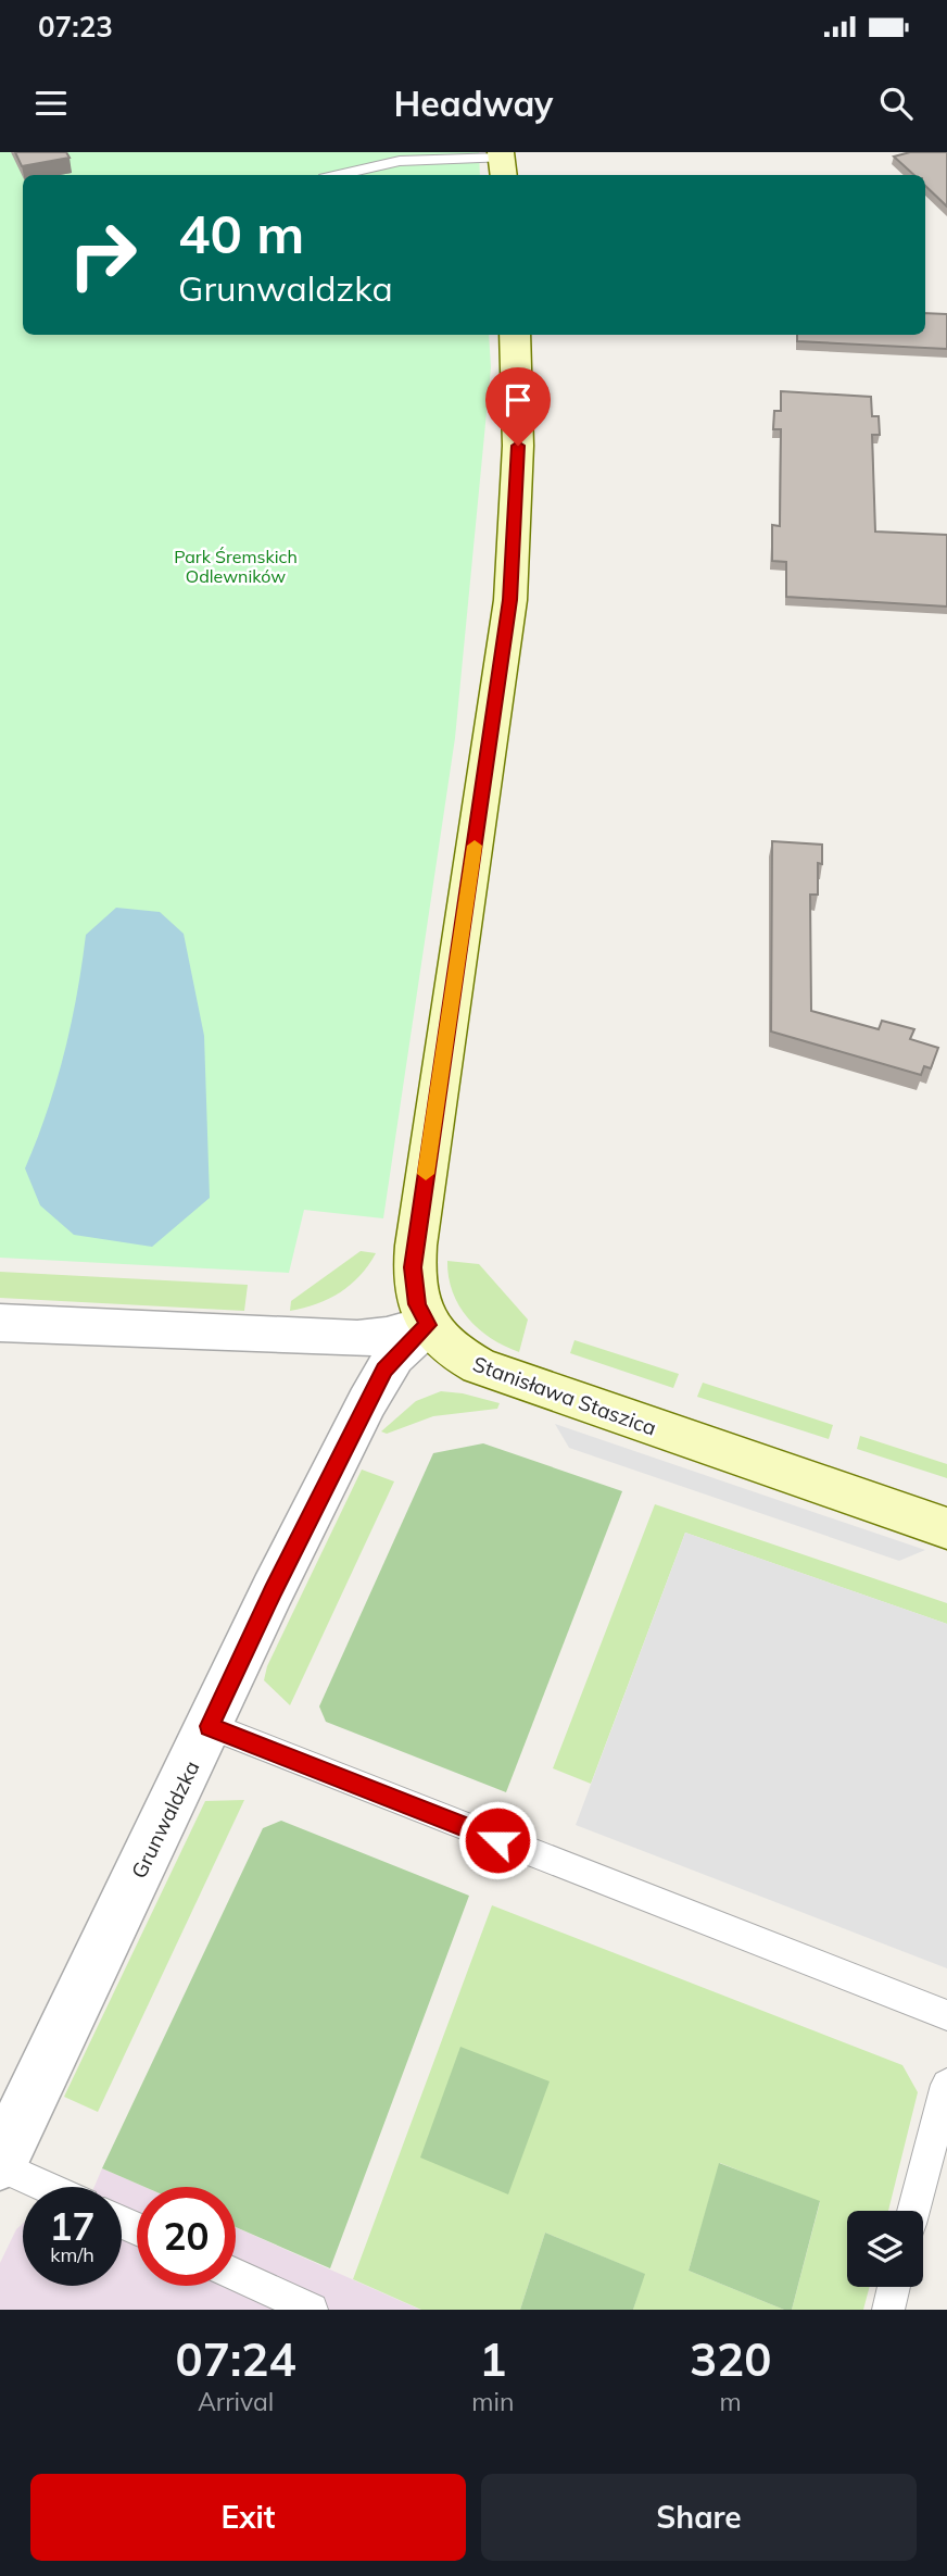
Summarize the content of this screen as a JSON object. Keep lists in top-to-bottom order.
{
  "streets": {
    "main road": ["Stanisława Staszica"],
    "street": ["Grunwaldzka"]
  },
  "crossings": [
    ["Stanisława Staszica", "Grunwaldzka"]
  ],
  "parks": ["Park Śremskich Odlewników"],
  "page": {
    "status": "07:23",
    "header": "Headway",
    "turn": ["40 m", "Grunwaldzka"],
    "speed": "17 km/h",
    "limit": "20",
    "eta": [
      "07:24",
      "Arrival",
      "1",
      "min",
      "320",
      "m"
    ],
    "buttons": ["Exit", "Share"]
  }
}
